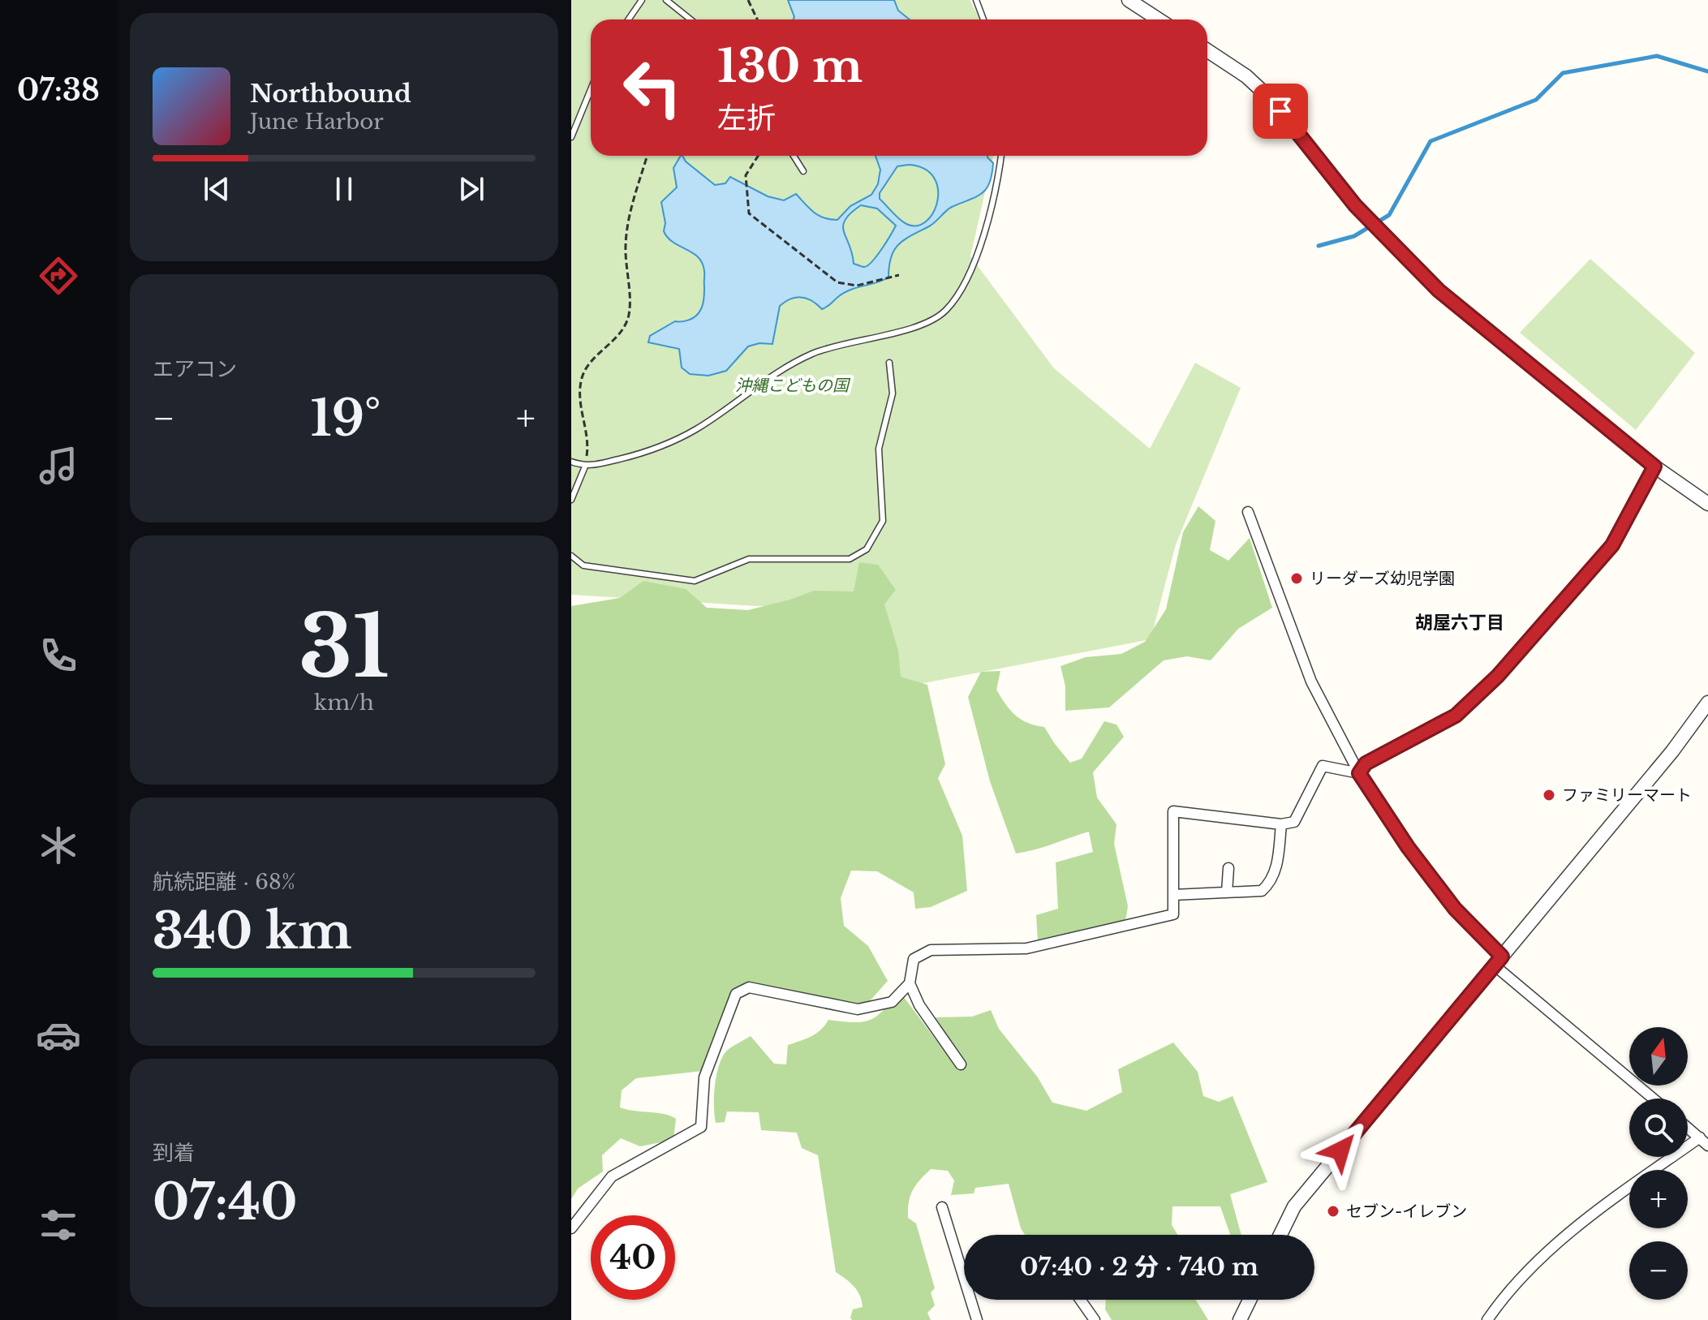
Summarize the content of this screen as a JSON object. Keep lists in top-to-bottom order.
{
  "districts": ["胡屋六丁目"],
  "parks": ["沖縄こどもの国"],
  "places": ["リーダーズ幼児学園", "ファミリーマート", "セブン-イレブン"],
  "north": "top",
  "page": {
    "tabs": "07:38",
    "turn": ["130 m", "左折"],
    "song": ["Northbound", "June Harbor"],
    "tile": [
      "エアコン",
      ["31", "km/h"],
      ["航続距離 · 68%", "340 km"],
      ["到着", "07:40"]
    ],
    "heat": ["−", "19°", "+"],
    "map_buttons": ["+", "−"],
    "limit": "40",
    "trip": "07:40 · 2 分 · 740 m"
  }
}
